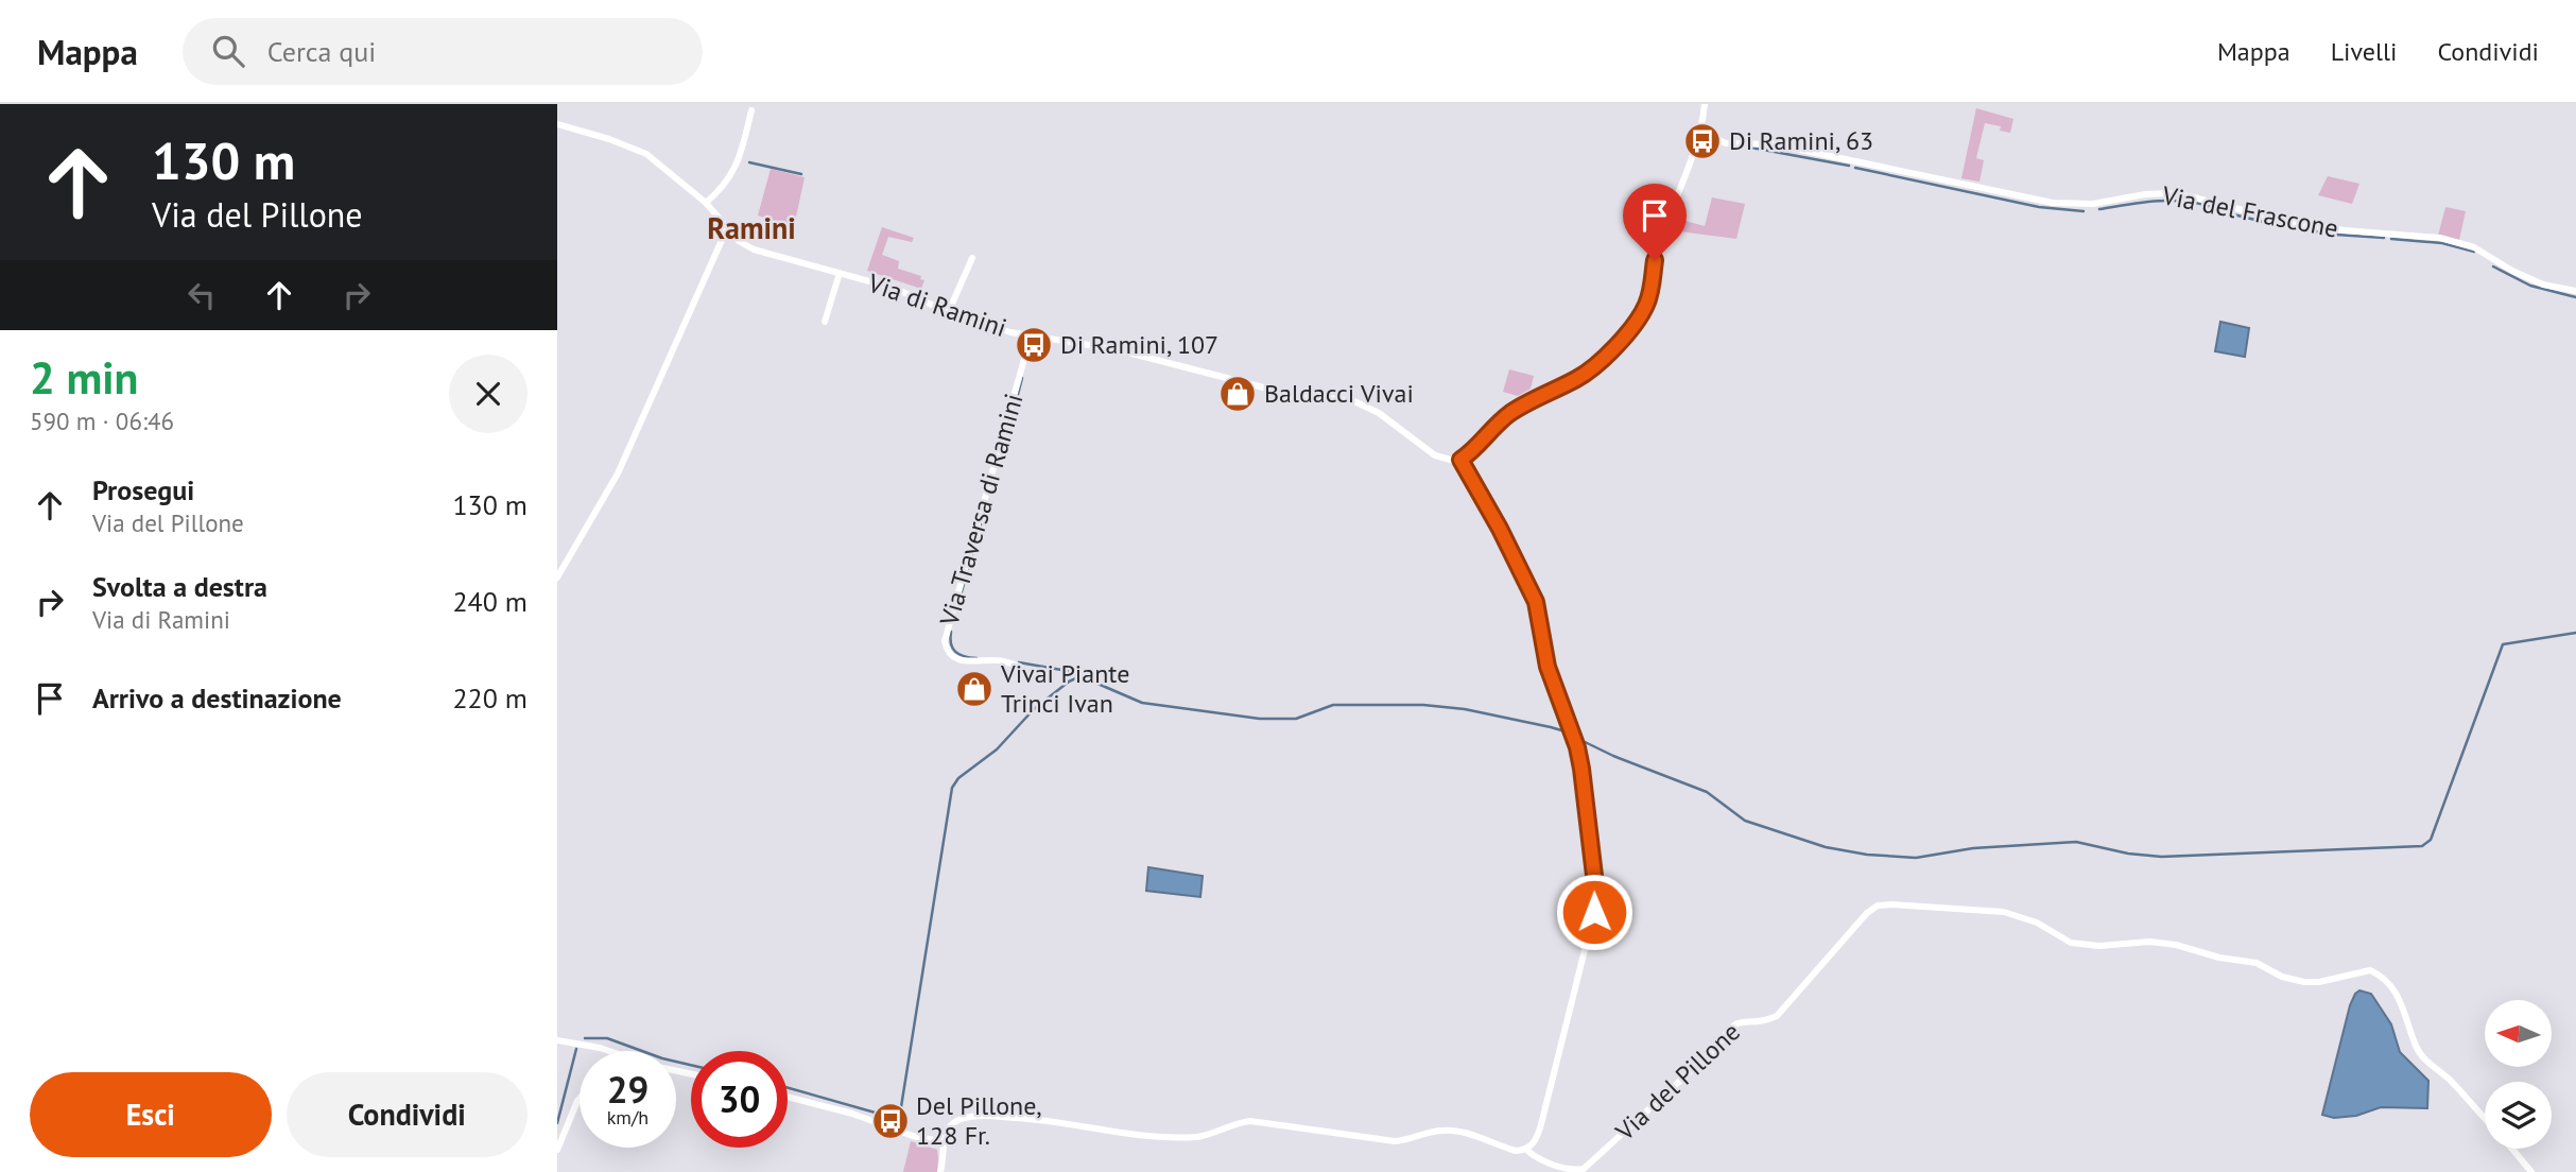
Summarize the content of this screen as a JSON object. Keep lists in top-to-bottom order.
{
  "streets": {
    "street": [
      "Via del Frascone",
      "Via di Ramini",
      "Via Traversa di Ramini",
      "Via del Pillone"
    ]
  },
  "crossings": [
    ["Via di Ramini", "Via Traversa di Ramini"]
  ],
  "districts": ["Ramini"],
  "places": {
    "bus stop": ["Di Ramini, 63", "Di Ramini, 107", "Del Pillone, 128 Fr."],
    "shop": ["Baldacci Vivai", "Vivai Piante Trinci Ivan"]
  },
  "north": "left",
  "page": {
    "header": "Mappa",
    "search": "Cerca qui",
    "nav": ["Mappa", "Livelli", "Condividi"],
    "turn": ["130 m", "Via del Pillone"],
    "heading": ["2 min", "590 m · 06:46"],
    "list": [
      {
        "name": "Prosegui",
        "note": "Via del Pillone",
        "value": "130 m"
      },
      {
        "name": "Svolta a destra",
        "note": "Via di Ramini",
        "value": "240 m"
      },
      {
        "name": "Arrivo a destinazione",
        "value": "220 m"
      }
    ],
    "speed": "29 km/h",
    "limit": "30",
    "buttons": ["Esci", "Condividi"]
  }
}
